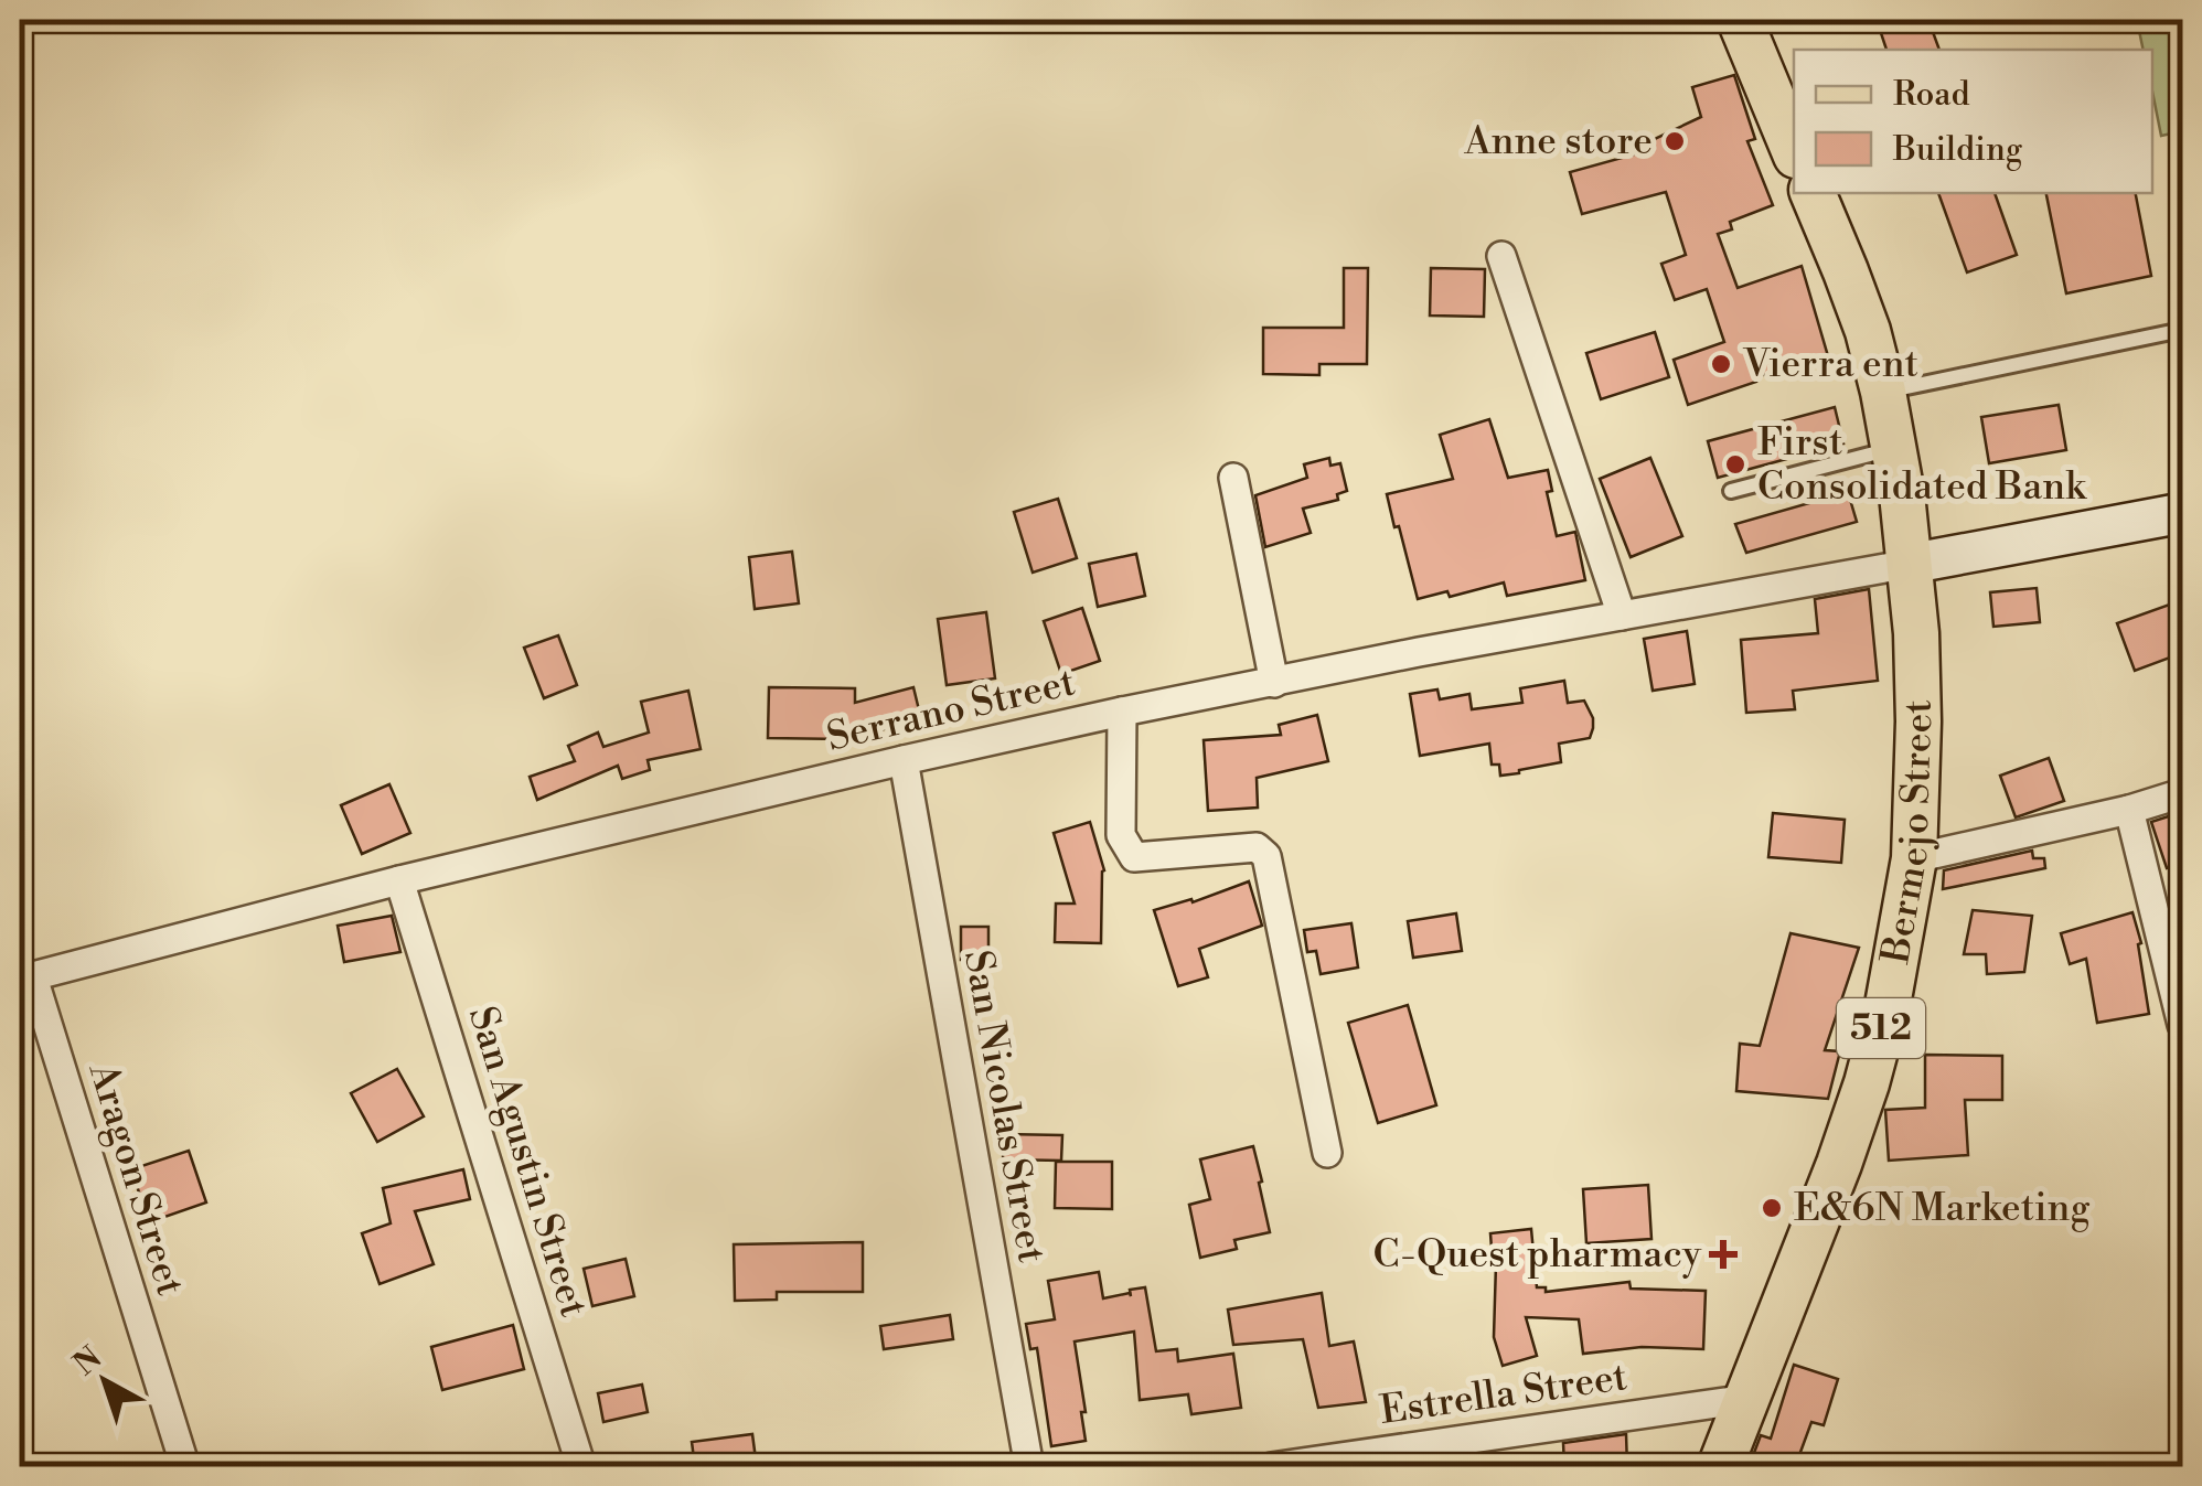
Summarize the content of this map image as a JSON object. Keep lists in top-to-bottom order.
{
  "streets": {
    "main road": ["Bermejo Street", "512"],
    "street": [
      "Serrano Street",
      "San Nicolas Street",
      "San Agustin Street",
      "Aragon Street",
      "Estrella Street"
    ]
  },
  "crossings": [
    ["Serrano Street", "Bermejo Street"],
    ["Serrano Street", "512"],
    ["Serrano Street", "San Nicolas Street"],
    ["Serrano Street", "San Agustin Street"],
    ["Serrano Street", "Aragon Street"],
    ["Bermejo Street", "512"],
    ["Bermejo Street", "Estrella Street"]
  ],
  "places": {
    "other": [
      "Anne store",
      "Vierra ent",
      "First Consolidated Bank",
      "E&6N Marketing"
    ],
    "health": ["C-Quest pharmacy"]
  },
  "legend": ["Road", "Building"],
  "north": "top left"
}
